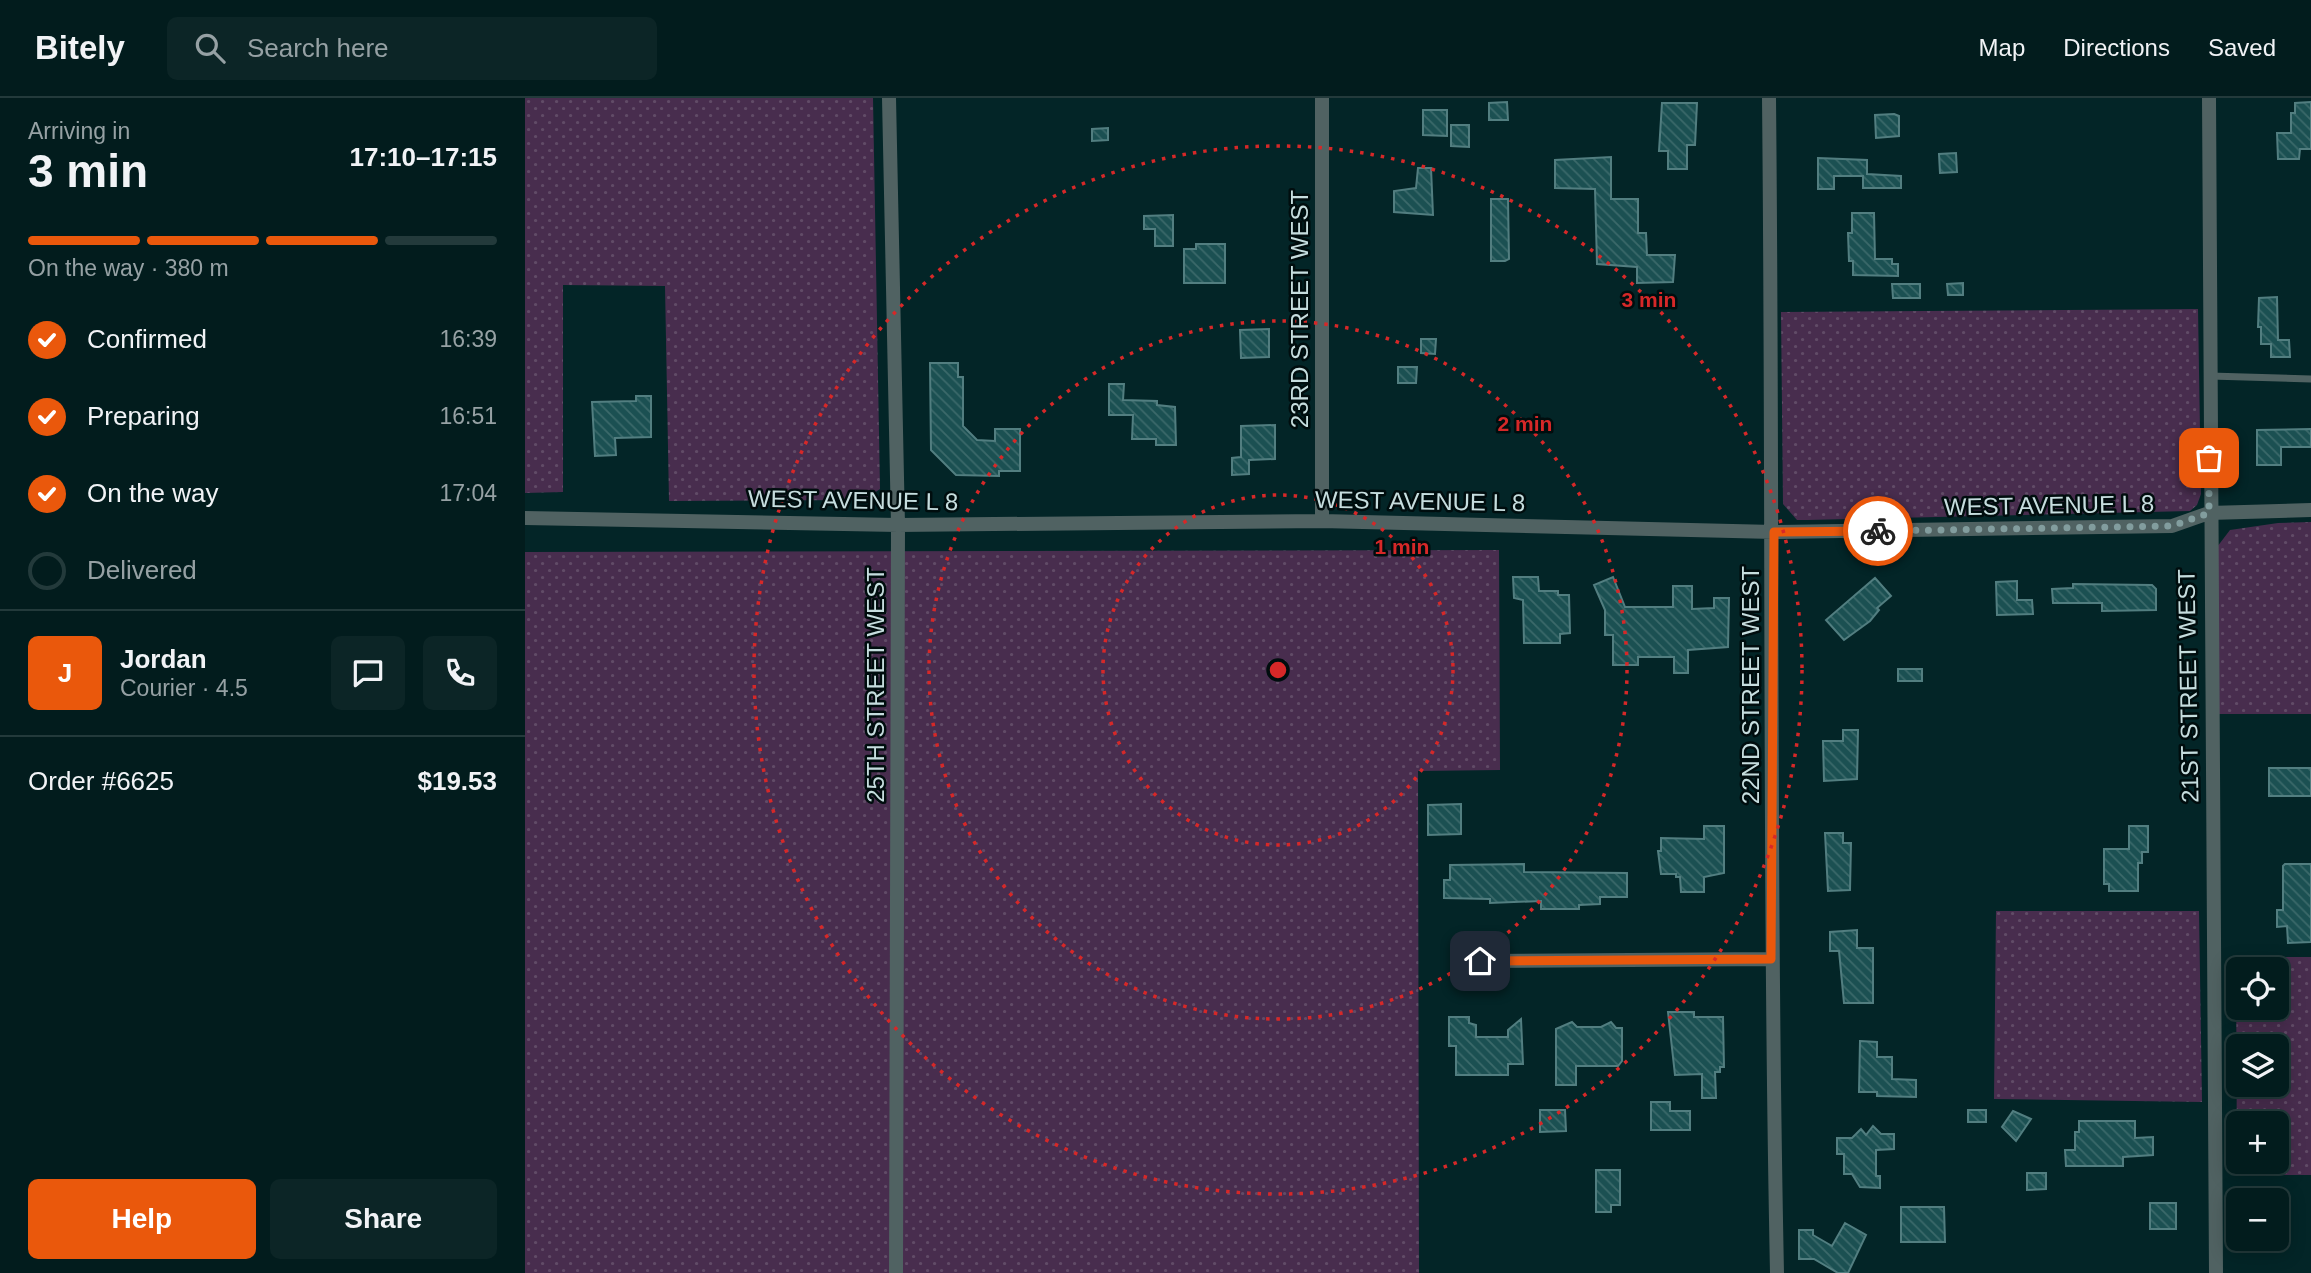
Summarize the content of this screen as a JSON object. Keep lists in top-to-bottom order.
{
  "streets": {
    "street": [
      "23RD STREET WEST",
      "WEST AVENUE L 8",
      "25TH STREET WEST",
      "22ND STREET WEST",
      "21ST STREET WEST"
    ]
  },
  "crossings": [
    ["23RD STREET WEST", "WEST AVENUE L 8"],
    ["WEST AVENUE L 8", "25TH STREET WEST"],
    ["WEST AVENUE L 8", "22ND STREET WEST"],
    ["WEST AVENUE L 8", "21ST STREET WEST"]
  ],
  "page": {
    "header": "Bitely",
    "search": "Search here",
    "nav": ["Map", "Directions", "Saved"],
    "heading": ["3 min", "Arriving in", "17:10–17:15"],
    "panel": [
      "Jordan",
      "Courier · 4.5",
      "Order #6625",
      "$19.53"
    ],
    "bar": "On the way · 380 m",
    "list": [
      ["Confirmed", "16:39"],
      ["Preparing", "16:51"],
      ["On the way", "17:04"],
      "Delivered"
    ],
    "round": "J",
    "map_buttons": ["+", "−"],
    "buttons": ["Help", "Share"]
  },
  "rings": ["3 min", "2 min", "1 min"]
}
